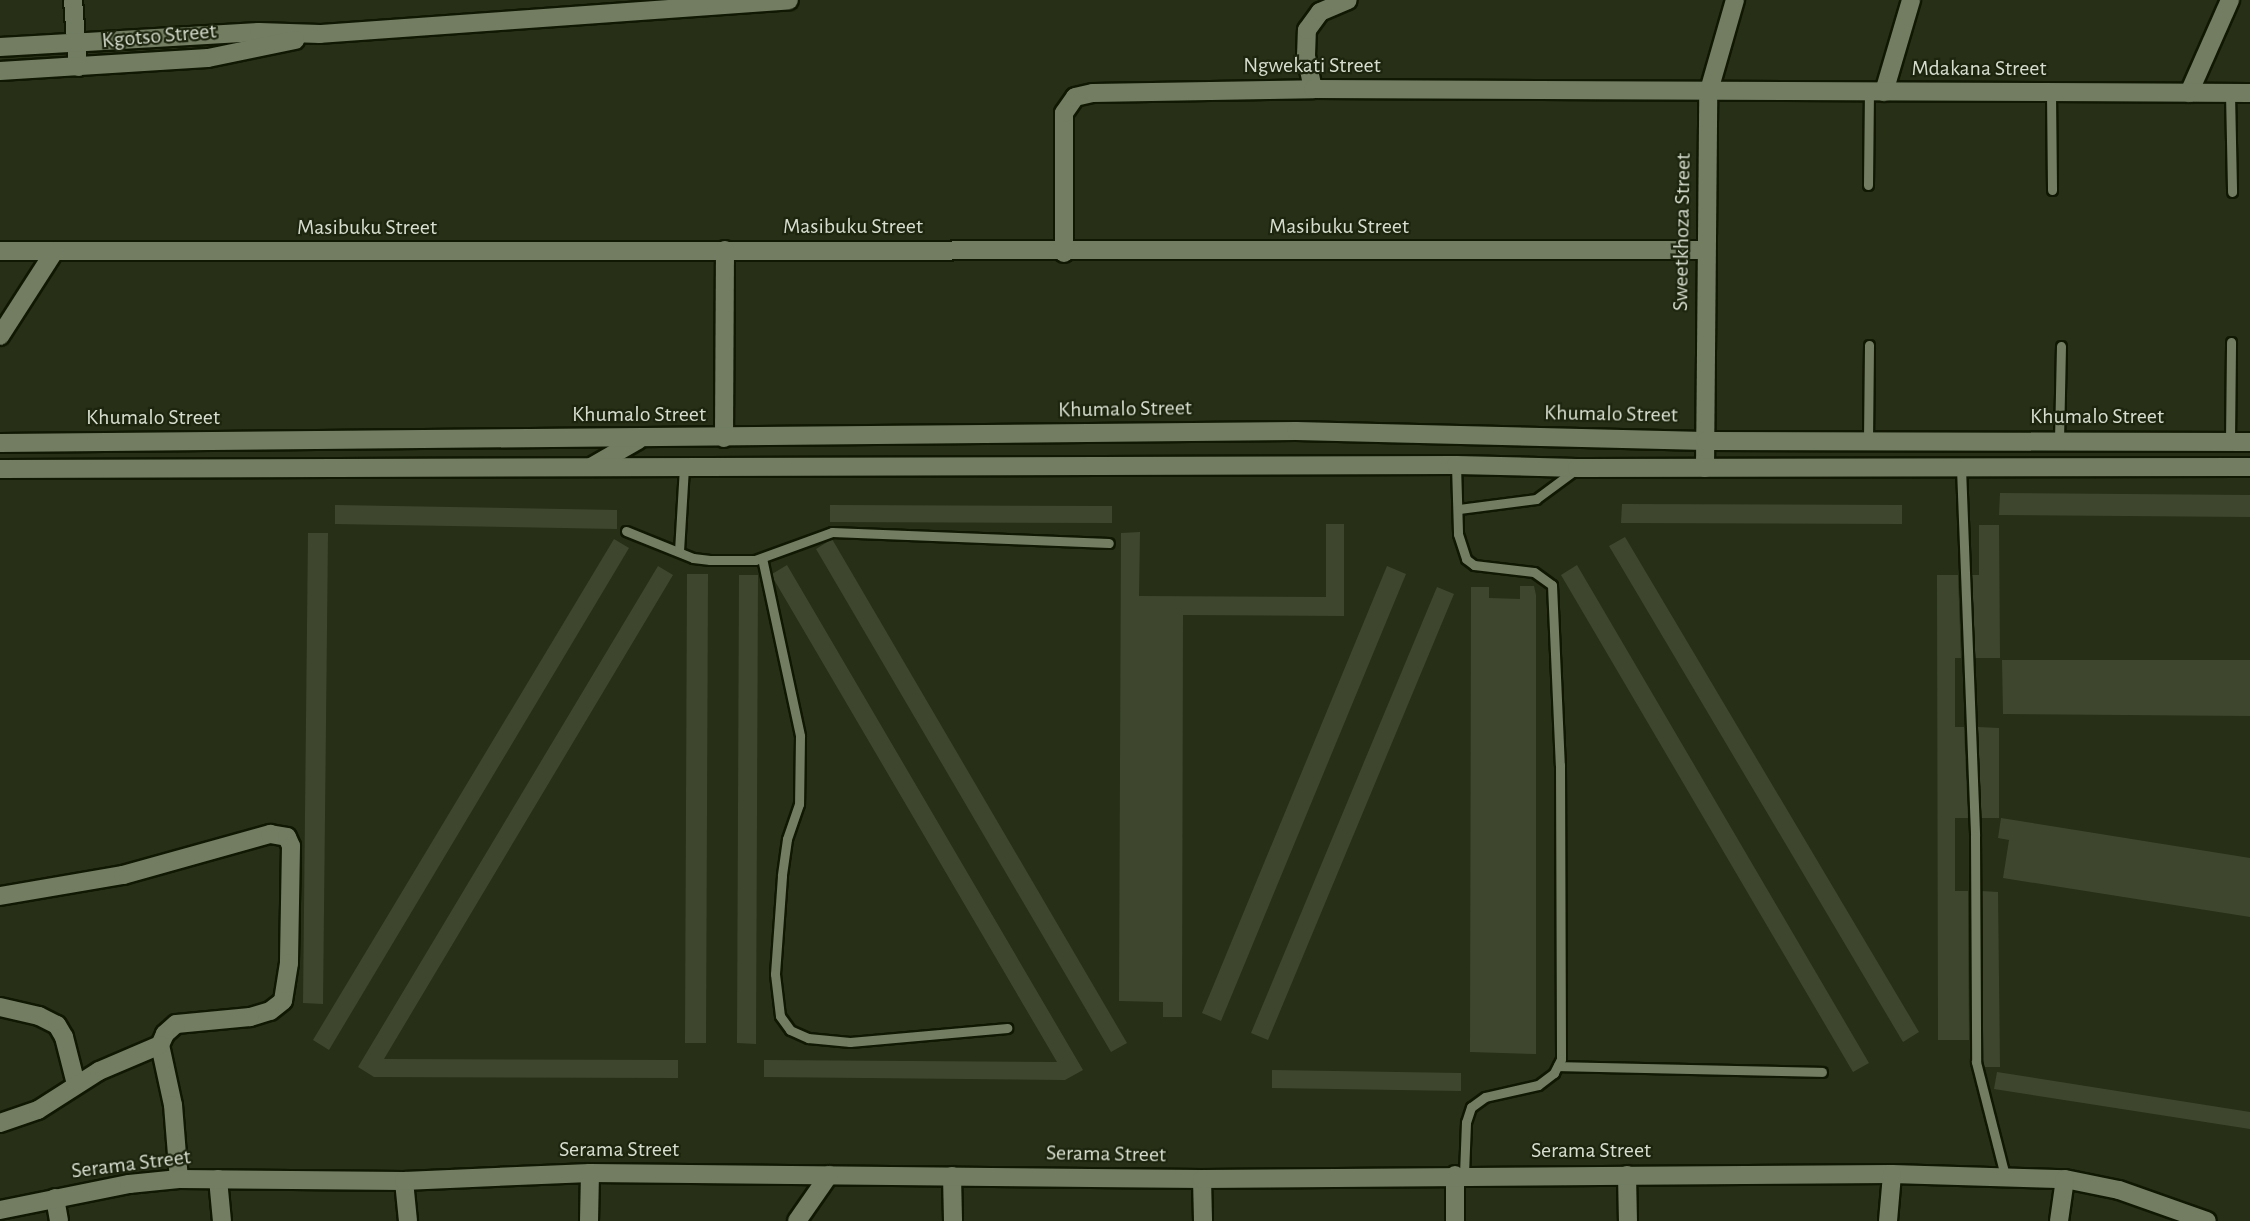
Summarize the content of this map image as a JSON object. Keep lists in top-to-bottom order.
{
  "streets": {
    "street": [
      "Kgotso Street",
      "Ngwekati Street",
      "Mdakana Street",
      "Masibuku Street",
      "Sweetkhoza Street",
      "Khumalo Street",
      "Serama Street"
    ]
  },
  "crossings": [
    ["Ngwekati Street", "Mdakana Street"],
    ["Ngwekati Street", "Masibuku Street"],
    ["Ngwekati Street", "Sweetkhoza Street"],
    ["Mdakana Street", "Sweetkhoza Street"],
    ["Masibuku Street", "Sweetkhoza Street"],
    ["Sweetkhoza Street", "Khumalo Street"]
  ]
}
